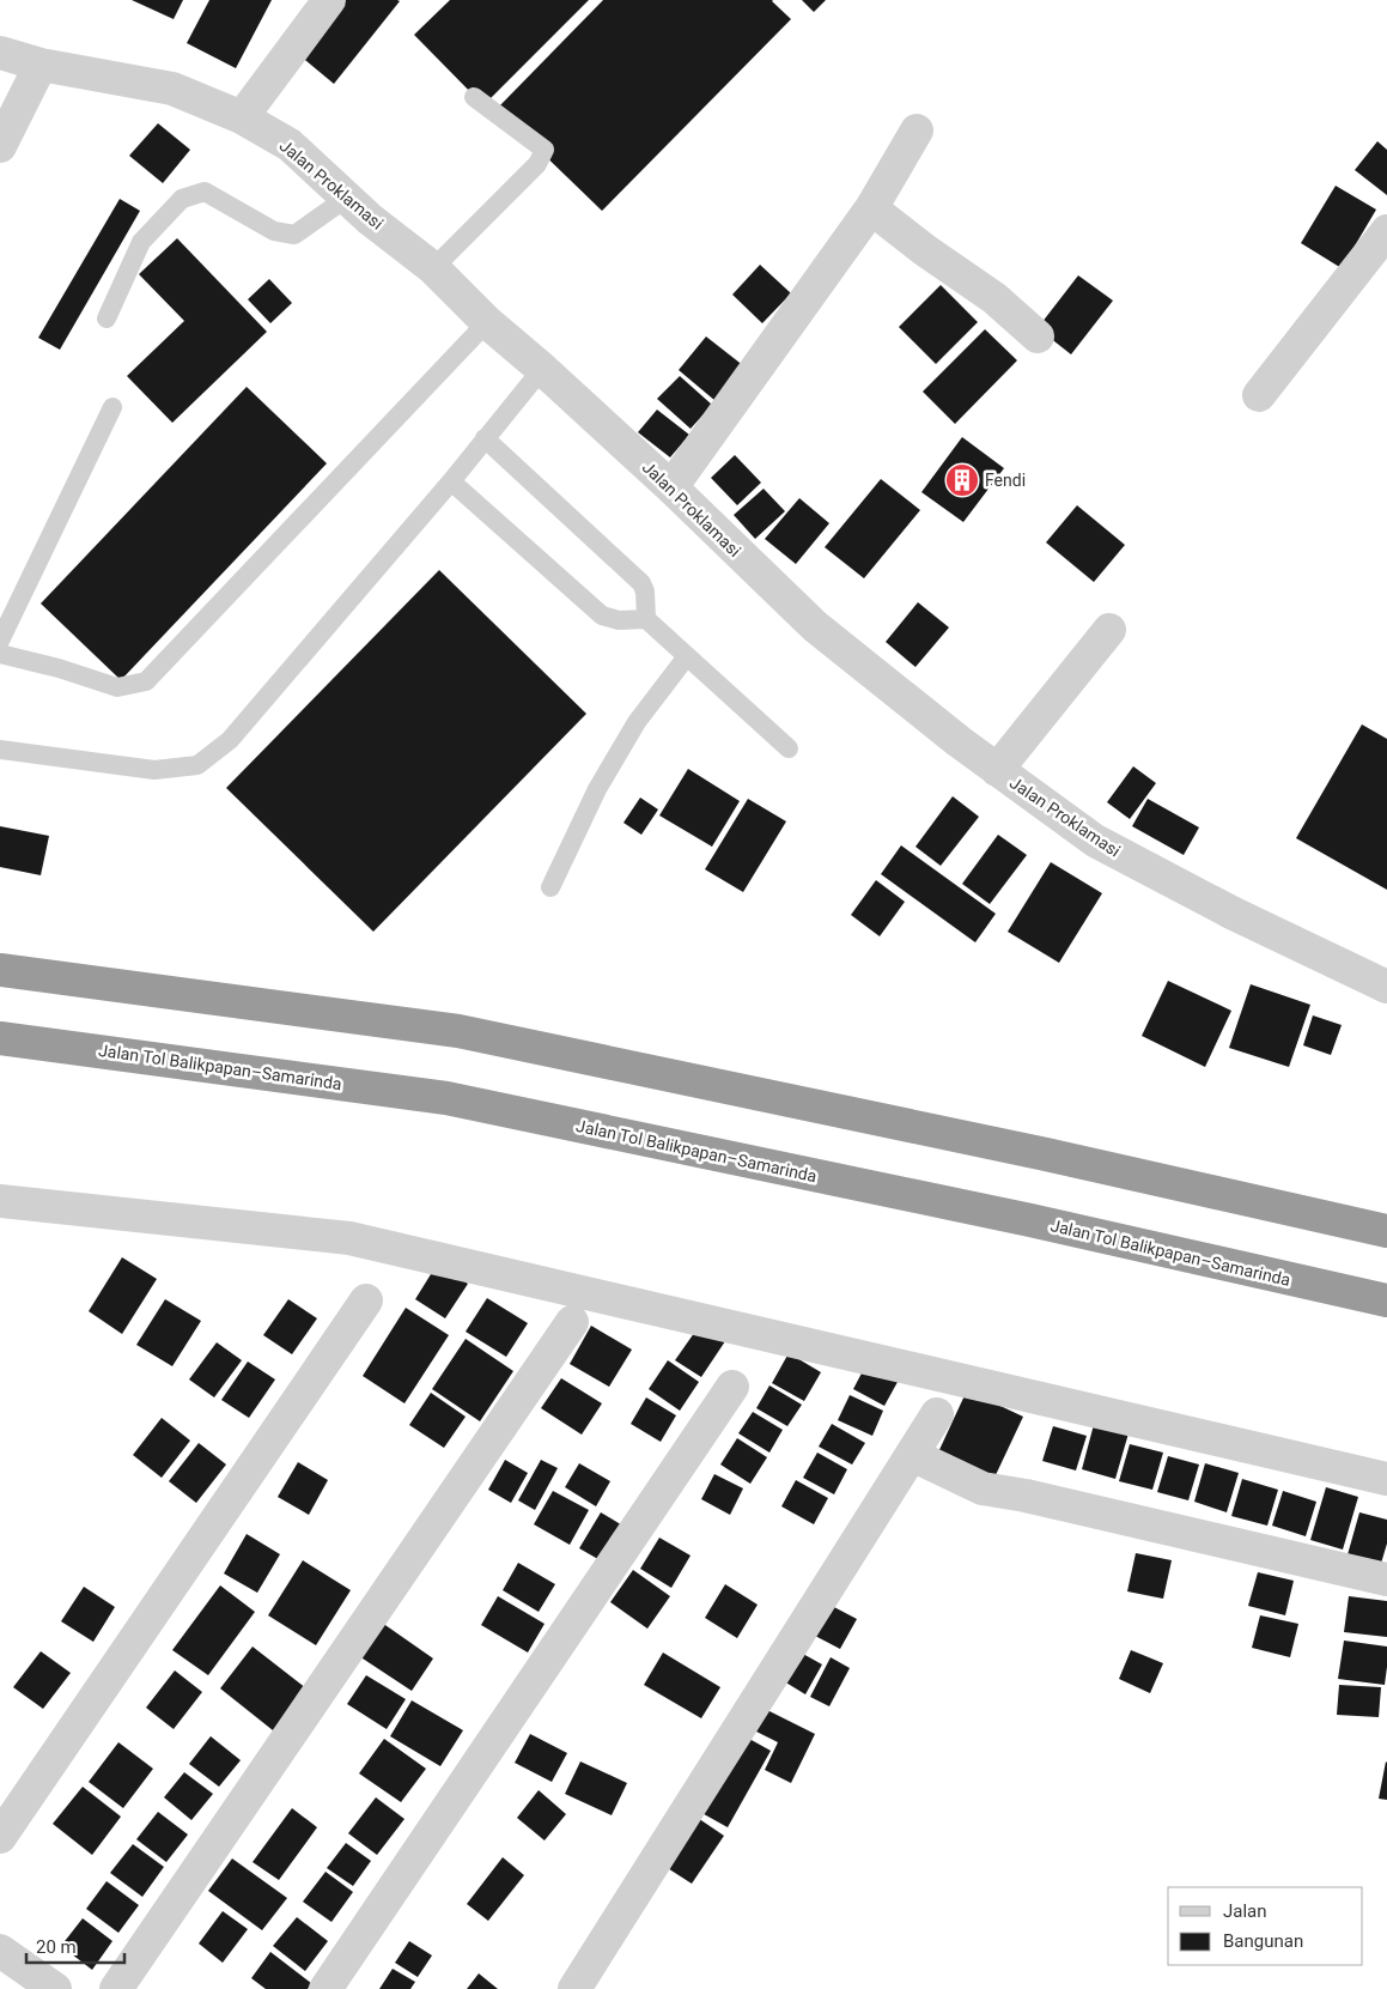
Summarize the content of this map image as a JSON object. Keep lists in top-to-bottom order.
{
  "streets": {
    "highway": ["Jalan Tol Balikpapan–Samarinda"],
    "street": ["Jalan Proklamasi"]
  },
  "places": {
    "building": ["Fendi"]
  },
  "legend": ["Jalan", "Bangunan"],
  "scale_bar": "20 m"
}
